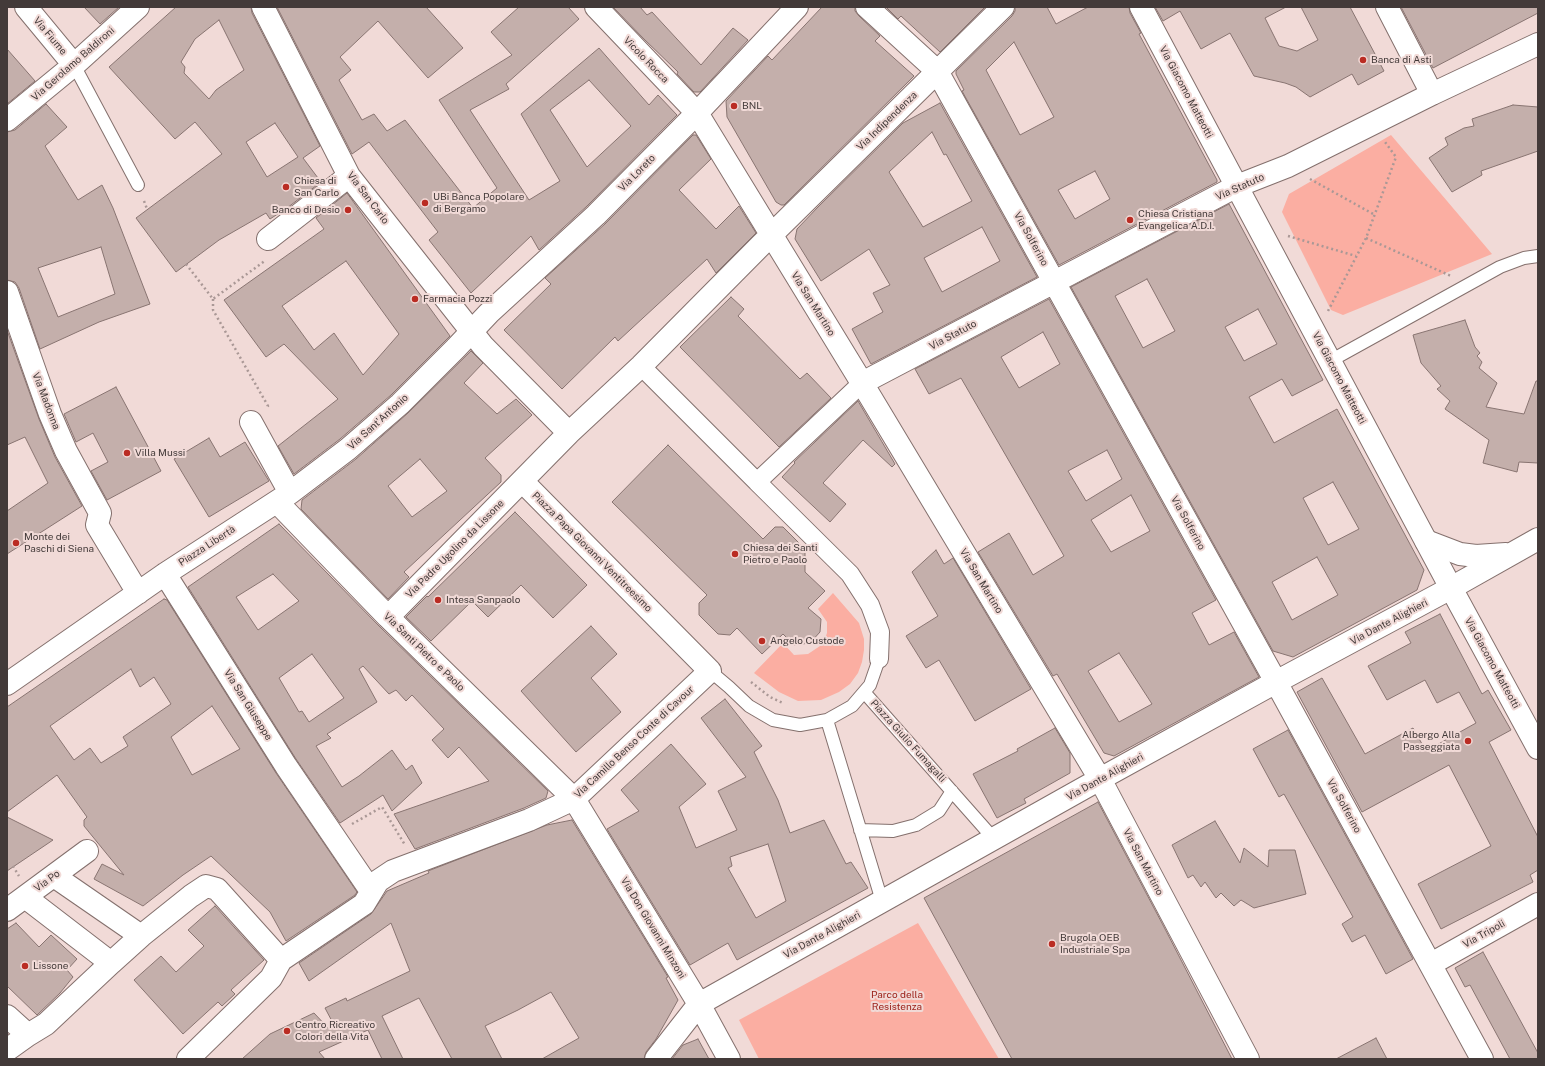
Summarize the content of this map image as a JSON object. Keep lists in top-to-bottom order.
{
  "streets": {
    "street": [
      "Via Fiume",
      "Vicolo Rocca",
      "Via Gerolamo Baldironi",
      "Via Giacomo Matteotti",
      "Via Indipendenza",
      "Via Loreto",
      "Via Statuto",
      "Via San Carlo",
      "Via Solferino",
      "Via San Martino",
      "Via Madonna",
      "Via Sant'Antonio",
      "Piazza Libertà",
      "Via Padre Ugolino da Lissone",
      "Piazza Papa Giovanni Ventitreesimo",
      "Via Dante Alighieri",
      "Via Santi Pietro e Paolo",
      "Via San Giuseppe",
      "Piazza Giulio Fumagalli",
      "Via Camillo Benso Conte di Cavour",
      "Via Po",
      "Via Don Giovanni Minzoni",
      "Via Tripoli"
    ]
  },
  "crossings": [
    ["Via Fiume", "Via Gerolamo Baldironi"],
    ["Vicolo Rocca", "Via Loreto"],
    ["Vicolo Rocca", "Via San Martino"],
    ["Via Giacomo Matteotti", "Via Statuto"],
    ["Via Giacomo Matteotti", "Via Dante Alighieri"],
    ["Via Indipendenza", "Via Solferino"],
    ["Via Indipendenza", "Via San Martino"],
    ["Via Loreto", "Via San Carlo"],
    ["Via Loreto", "Via San Martino"],
    ["Via Loreto", "Via Sant'Antonio"],
    ["Via Statuto", "Via Solferino"],
    ["Via Statuto", "Via San Martino"],
    ["Via San Carlo", "Via Sant'Antonio"],
    ["Via Solferino", "Via Dante Alighieri"],
    ["Via Solferino", "Via Tripoli"],
    ["Via San Martino", "Via Dante Alighieri"],
    ["Via Madonna", "Piazza Libertà"],
    ["Via Sant'Antonio", "Piazza Libertà"],
    ["Via Sant'Antonio", "Via Santi Pietro e Paolo"],
    ["Piazza Libertà", "Via Santi Pietro e Paolo"],
    ["Piazza Libertà", "Via San Giuseppe"],
    ["Via Padre Ugolino da Lissone", "Piazza Papa Giovanni Ventitreesimo"],
    ["Via Padre Ugolino da Lissone", "Via Santi Pietro e Paolo"],
    ["Piazza Papa Giovanni Ventitreesimo", "Piazza Giulio Fumagalli"],
    ["Piazza Papa Giovanni Ventitreesimo", "Via Camillo Benso Conte di Cavour"],
    ["Via Dante Alighieri", "Piazza Giulio Fumagalli"],
    ["Via Dante Alighieri", "Via Don Giovanni Minzoni"],
    ["Via Santi Pietro e Paolo", "Via Camillo Benso Conte di Cavour"],
    ["Via Santi Pietro e Paolo", "Via Don Giovanni Minzoni"],
    ["Via San Giuseppe", "Via Camillo Benso Conte di Cavour"],
    ["Piazza Giulio Fumagalli", "Via Camillo Benso Conte di Cavour"],
    ["Via Camillo Benso Conte di Cavour", "Via Don Giovanni Minzoni"]
  ],
  "parks": ["Parco della Resistenza"],
  "places": [
    "Banca di Asti",
    "BNL",
    "Chiesa di San Carlo",
    "UBi Banca Popolare di Bergamo",
    "Banco di Desio",
    "Chiesa Cristiana Evangelica A.D.I.",
    "Farmacia Pozzi",
    "Villa Mussi",
    "Monte dei Paschi di Siena",
    "Chiesa dei Santi Pietro e Paolo",
    "Intesa Sanpaolo",
    "Angelo Custode",
    "Albergo Alla Passeggiata",
    "Brugola OEB Industriale Spa",
    "Lissone",
    "Centro Ricreativo Colori della Vita"
  ]
}
